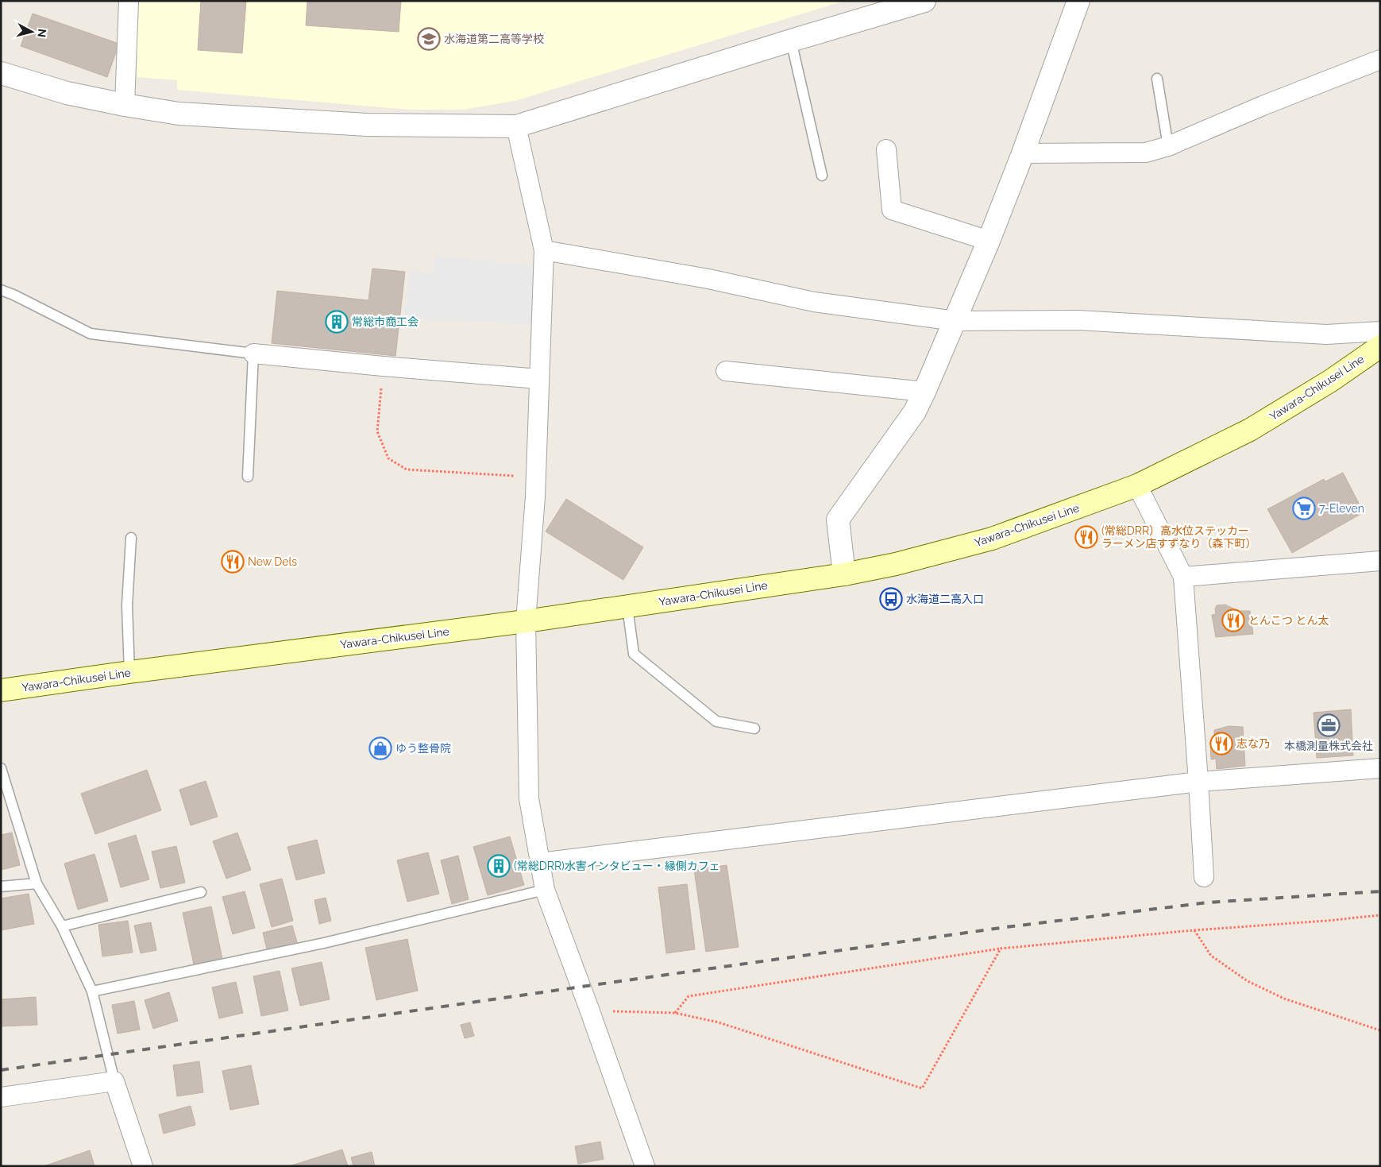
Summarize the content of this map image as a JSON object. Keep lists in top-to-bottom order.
{
  "streets": {
    "main road": ["Yawara-Chikusei Line"]
  },
  "places": {
    "school or university": ["水海道第二高等学校"],
    "building": ["常総市商工会", "(常総DRR)水害インタビュー・縁側カフェ"],
    "supermarket": ["7-Eleven"],
    "restaurant": [
      "(常総DRR）高水位ステッカー ラーメン店すずなり（森下町）",
      "New Dels",
      "とんこつ とん太",
      "志な乃"
    ],
    "bus stop": ["水海道二高入口"],
    "office": ["本橋測量株式会社"],
    "shop": ["ゆう整骨院"]
  },
  "north": "right"
}
